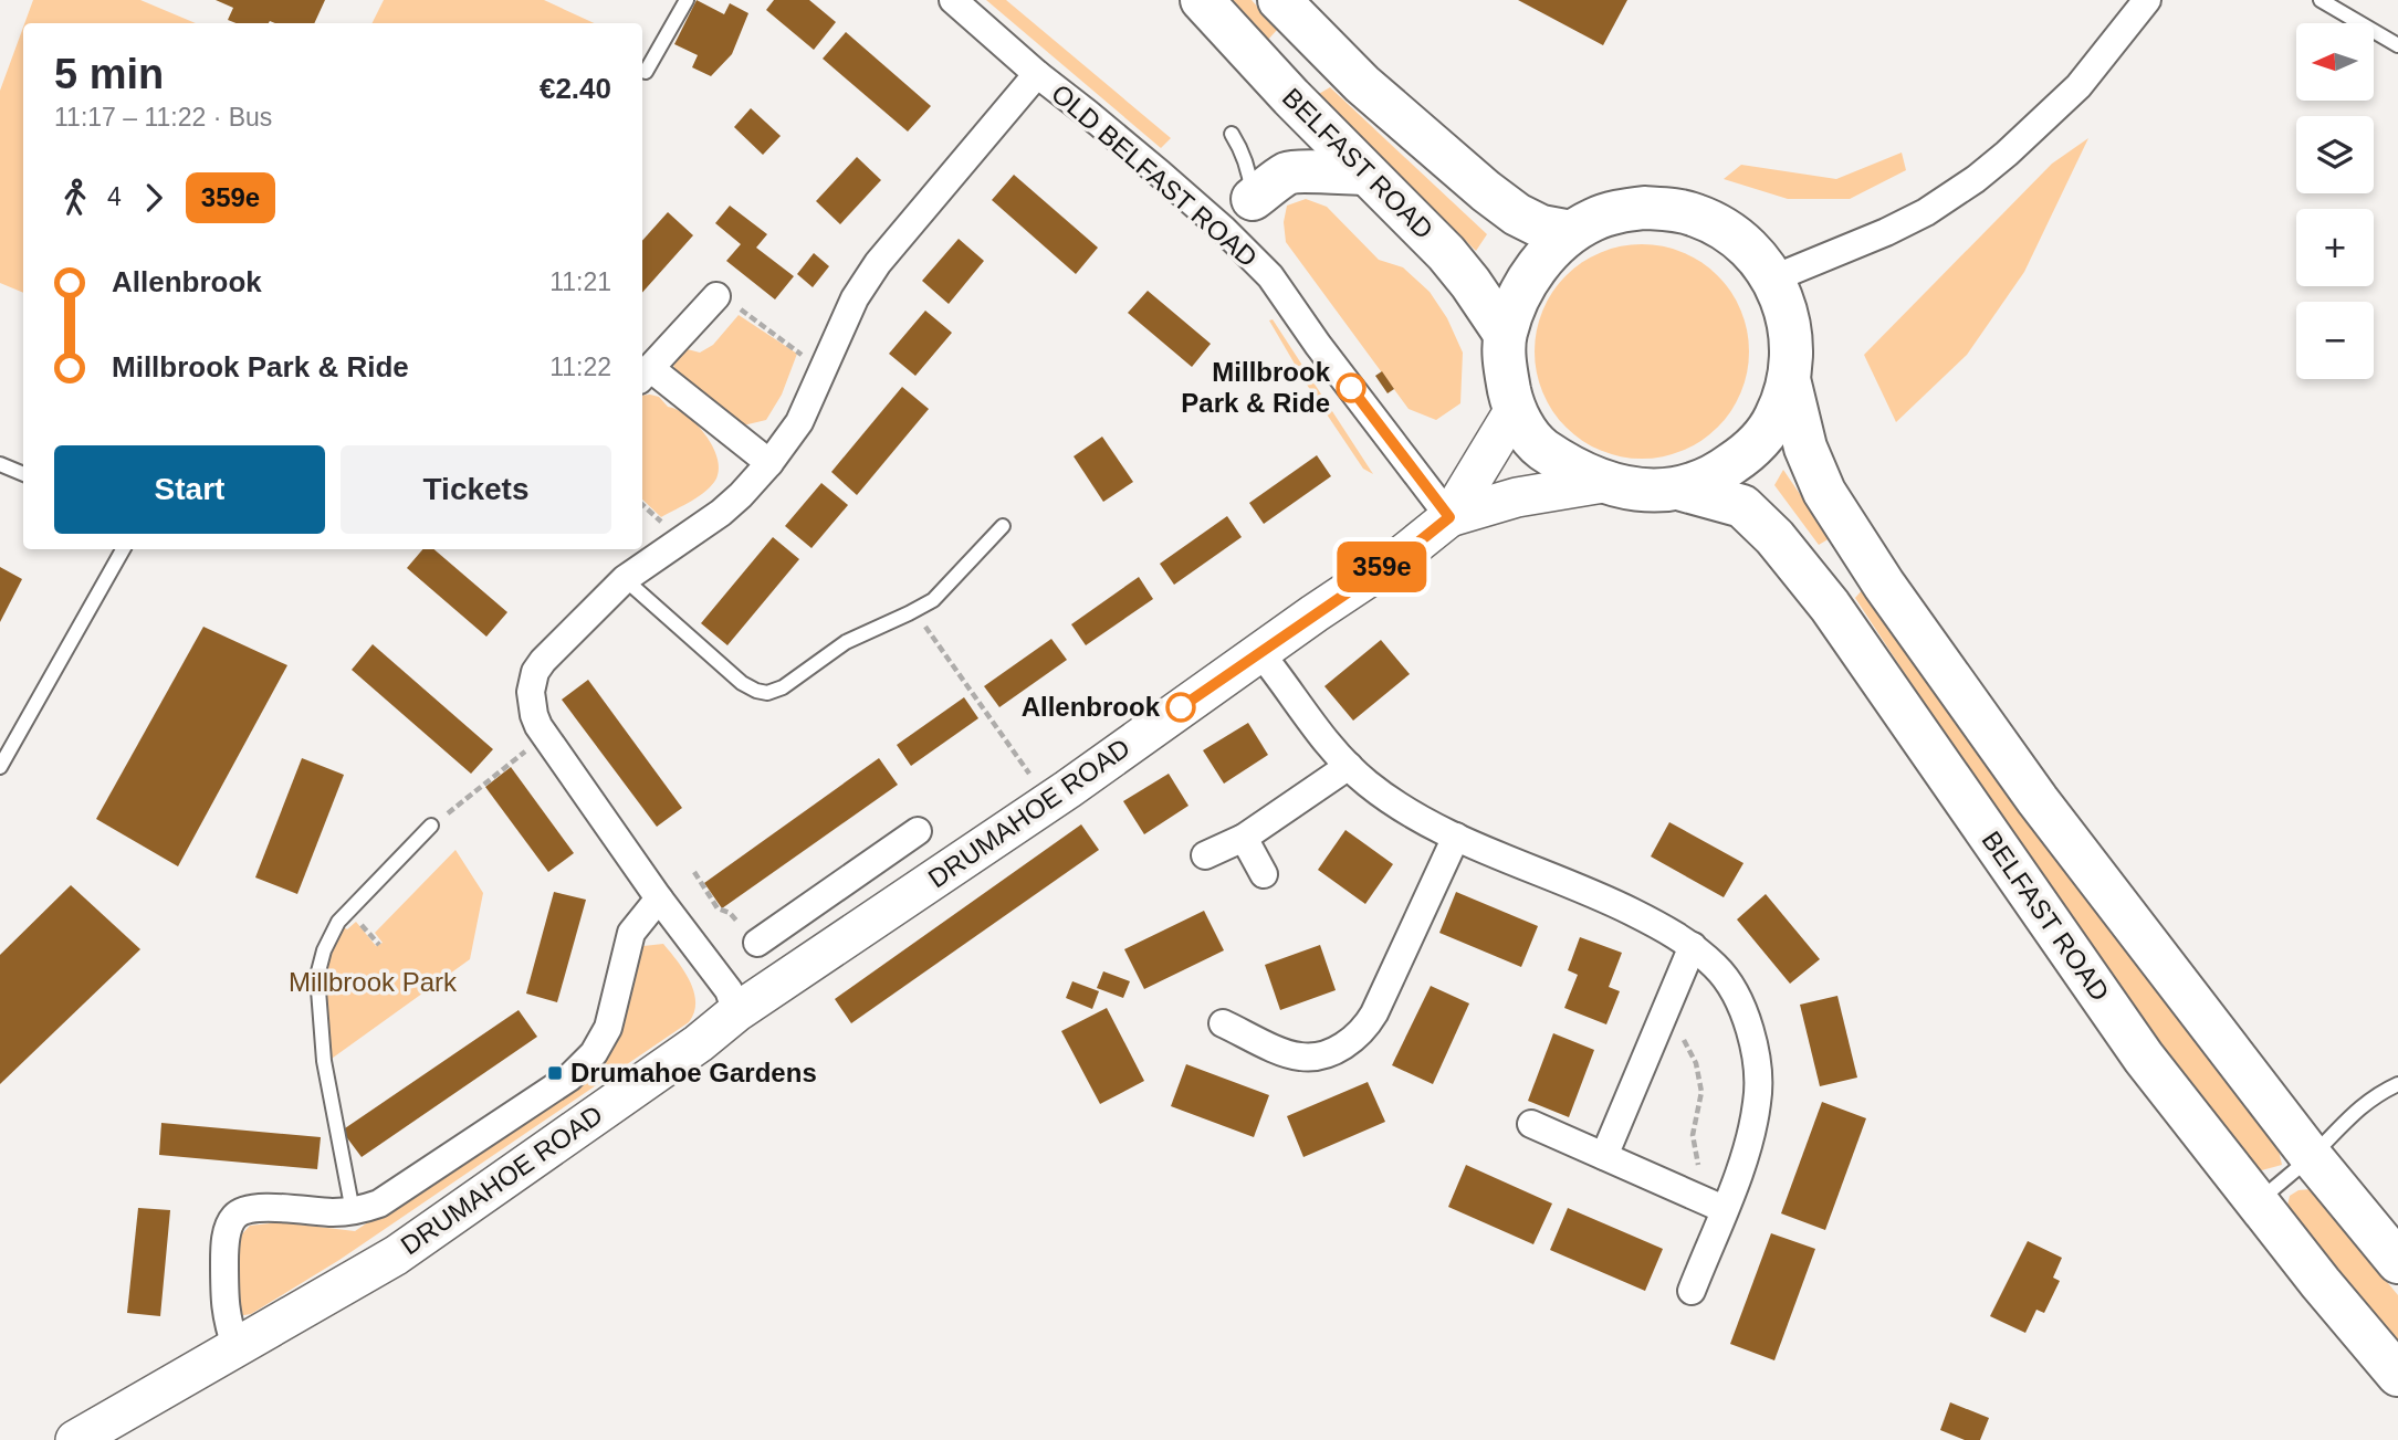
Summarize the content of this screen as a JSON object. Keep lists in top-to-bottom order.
{
  "streets": {
    "highway": ["BELFAST ROAD"],
    "main road": ["DRUMAHOE ROAD"],
    "street": ["OLD BELFAST ROAD"]
  },
  "crossings": [
    ["OLD BELFAST ROAD", "DRUMAHOE ROAD"]
  ],
  "parks": ["Millbrook Park"],
  "places": {
    "other": ["Millbrook Park & Ride", "Allenbrook"],
    "transit": ["Drumahoe Gardens"]
  },
  "lines": ["bus line 359e"],
  "north": "left",
  "page": {
    "on_map": "359e",
    "map_buttons": ["+", "−"],
    "heading": ["5 min", "11:17 – 11:22 · Bus", "€2.40"],
    "legs": ["4", "359e"],
    "list": [
      {
        "name": "Allenbrook",
        "value": "11:21"
      },
      {
        "name": "Millbrook Park & Ride",
        "value": "11:22"
      }
    ],
    "buttons": ["Start", "Tickets"]
  }
}
